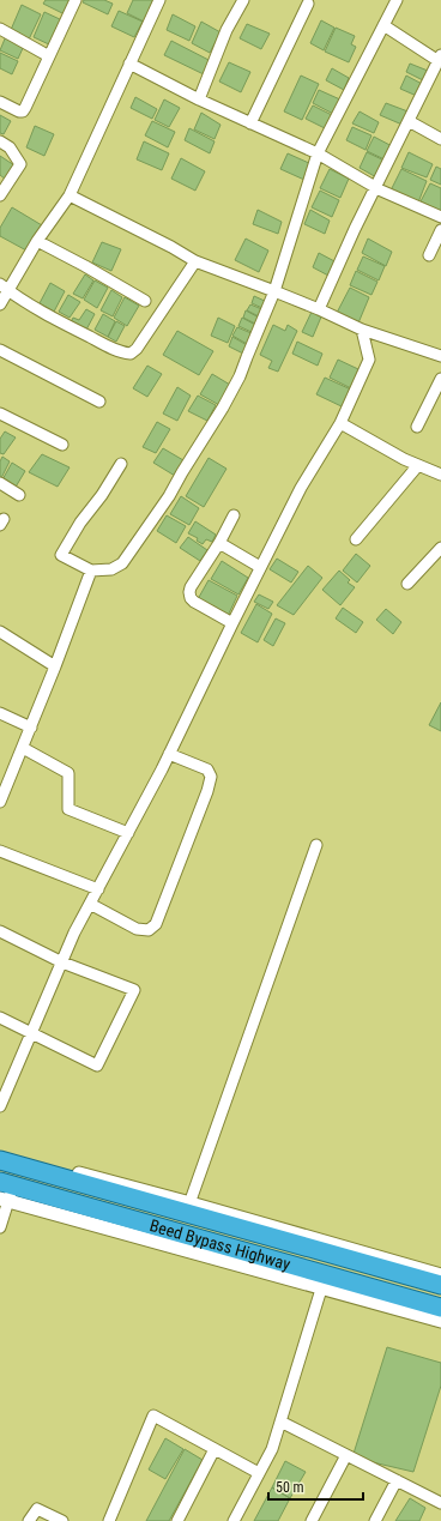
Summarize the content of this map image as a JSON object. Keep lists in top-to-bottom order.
{
  "streets": {
    "highway": ["Beed Bypass Highway"]
  },
  "scale_bar": "50 m"
}
